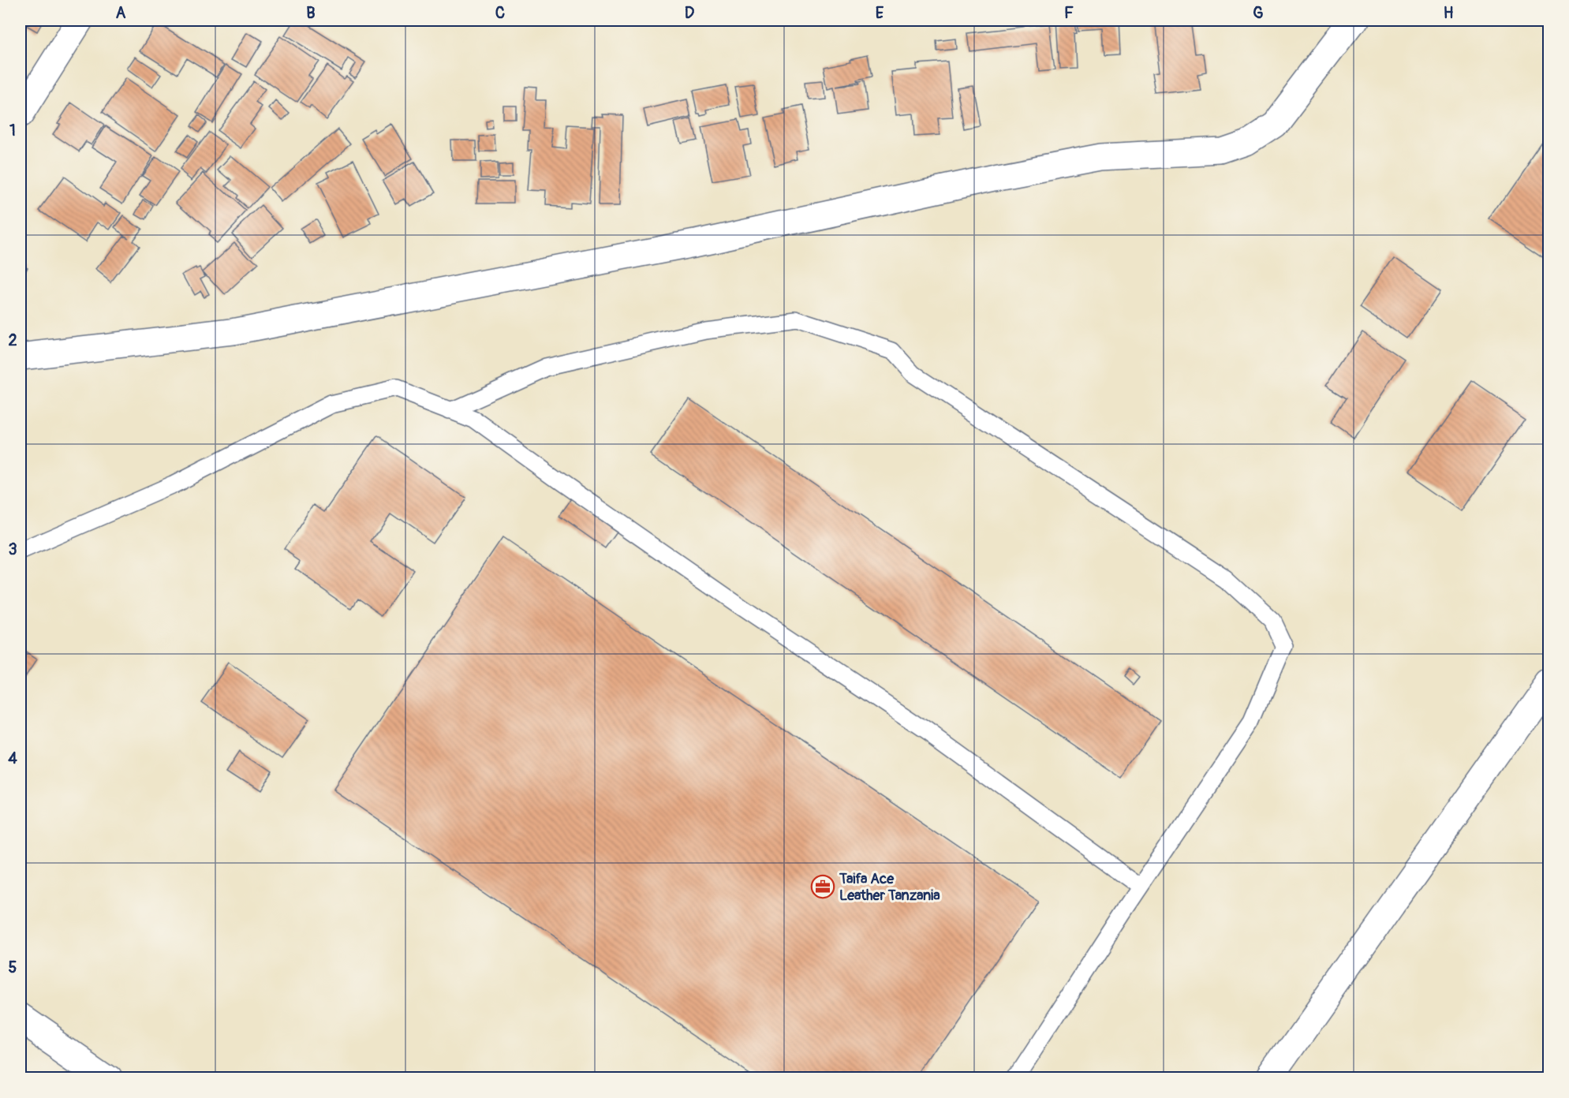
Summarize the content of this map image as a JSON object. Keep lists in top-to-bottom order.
{
  "places": {
    "office": ["Taifa Ace Leather Tanzania"]
  },
  "grid": {
    "columns": [
      "A",
      "B",
      "C",
      "D",
      "E",
      "F",
      "G",
      "H"
    ],
    "rows": [
      "1",
      "2",
      "3",
      "4",
      "5"
    ]
  }
}
